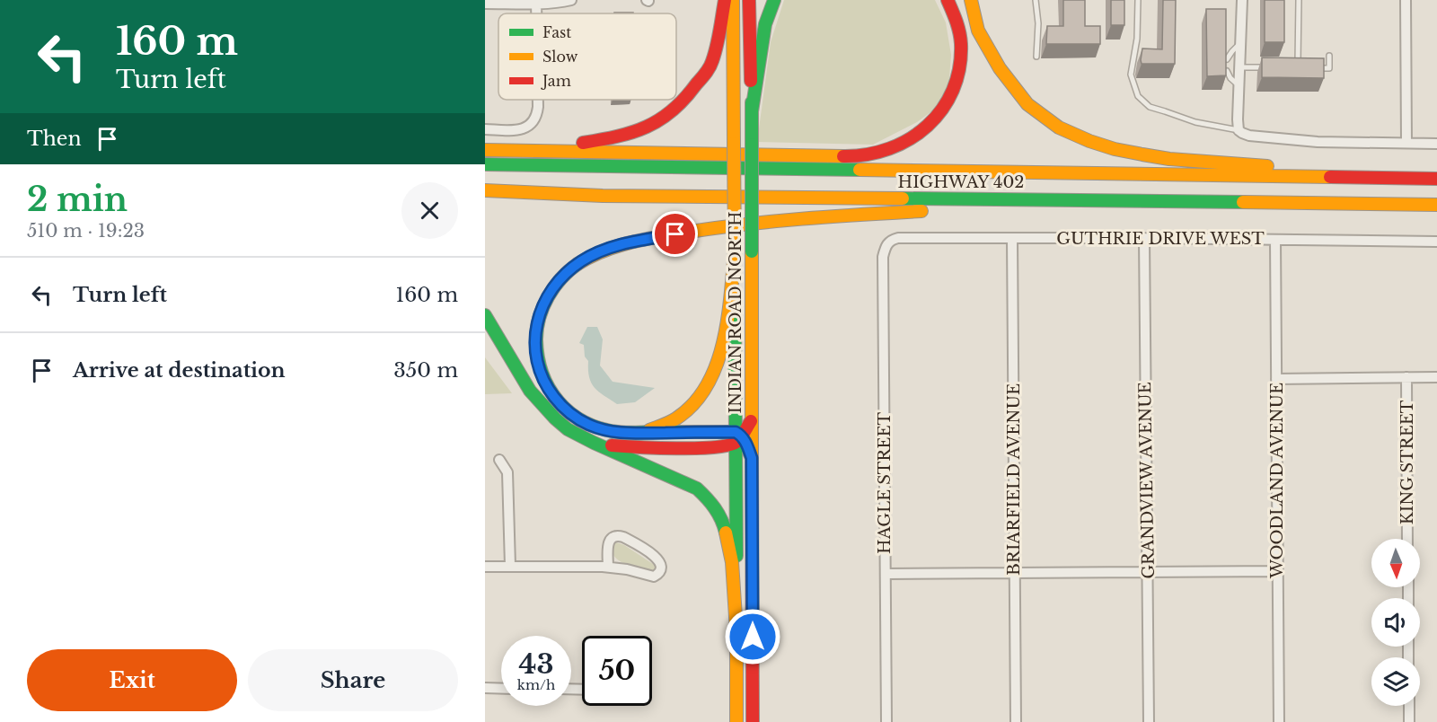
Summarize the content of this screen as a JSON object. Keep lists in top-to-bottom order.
{
  "streets": {
    "main road": ["HIGHWAY 402", "INDIAN ROAD NORTH"],
    "street": [
      "GUTHRIE DRIVE WEST",
      "KING STREET",
      "BRIARFIELD AVENUE",
      "GRANDVIEW AVENUE",
      "WOODLAND AVENUE",
      "HAGLE STREET"
    ]
  },
  "crossings": [
    ["GUTHRIE DRIVE WEST", "BRIARFIELD AVENUE"],
    ["GUTHRIE DRIVE WEST", "GRANDVIEW AVENUE"],
    ["GUTHRIE DRIVE WEST", "WOODLAND AVENUE"],
    ["GUTHRIE DRIVE WEST", "HAGLE STREET"]
  ],
  "legend": ["Fast", "Slow", "Jam"],
  "north": "bottom",
  "page": {
    "turn": ["160 m", "Turn left"],
    "then": "Then",
    "heading": ["2 min", "510 m · 19:23"],
    "list": [
      {
        "name": "Turn left",
        "value": "160 m"
      },
      {
        "name": "Arrive at destination",
        "value": "350 m"
      }
    ],
    "speed": "43 km/h",
    "limit": "50",
    "buttons": ["Exit", "Share"]
  }
}
